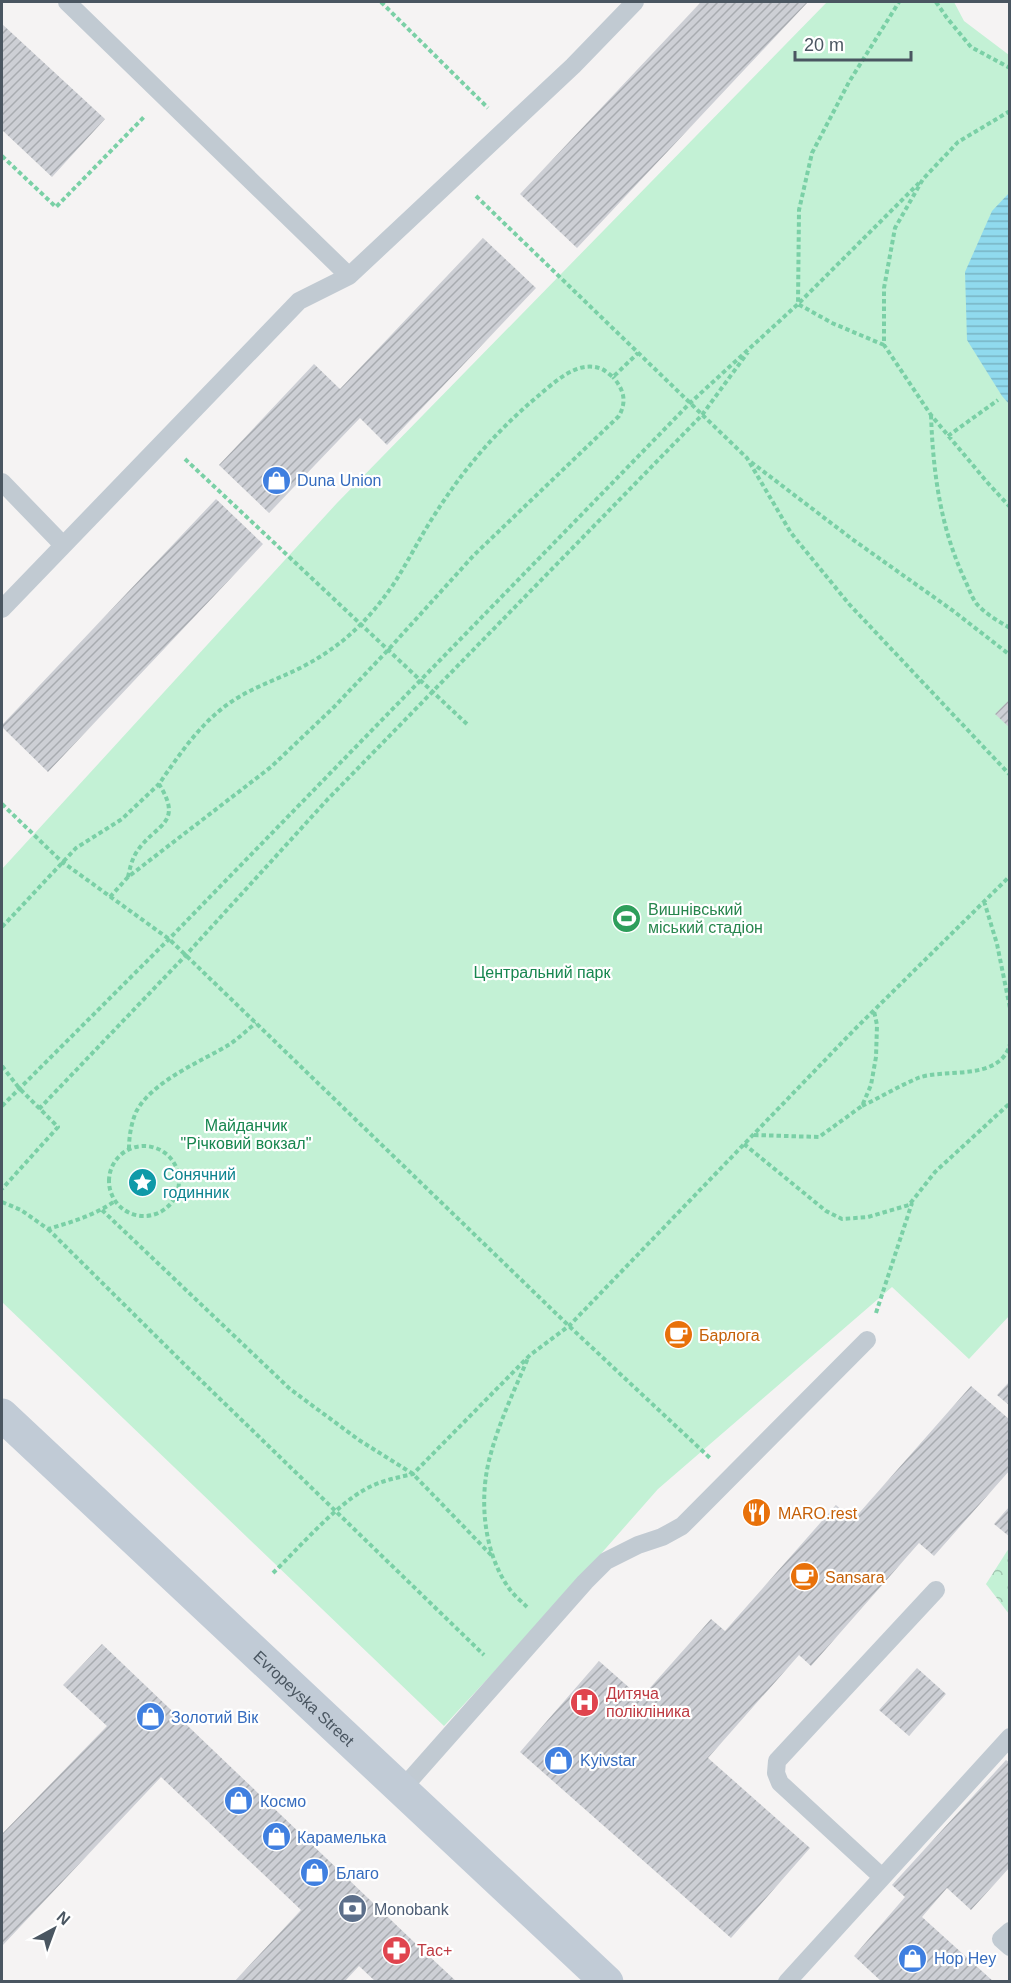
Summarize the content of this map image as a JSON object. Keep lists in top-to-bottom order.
{
  "streets": {
    "street": ["Evropeyska Street"]
  },
  "parks": ["Центральний парк", "Майданчик \"Річковий вокзал\""],
  "places": {
    "shop": [
      "Duna Union",
      "Золотий Вік",
      "Kyivstar",
      "Космо",
      "Карамелька",
      "Благо",
      "Hop Hey"
    ],
    "sports": ["Вишнівський міський стадіон"],
    "place": ["Сонячний годинник"],
    "cafe": ["Барлога", "Sansara"],
    "restaurant": ["MARO.rest"],
    "hospital": ["Дитяча полікліника"],
    "bank": ["Monobank"],
    "pharmacy": ["Тас+"]
  },
  "scale_bar": "20 m",
  "north": "top right"
}
